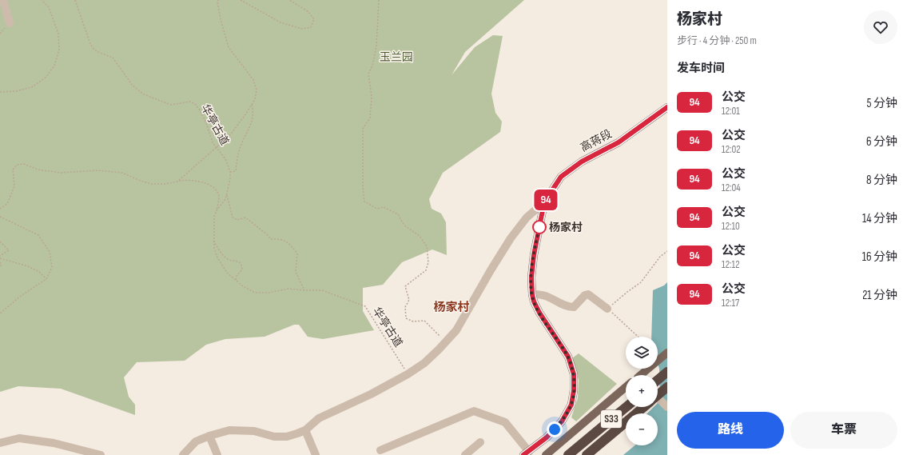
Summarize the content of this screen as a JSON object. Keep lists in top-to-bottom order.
{
  "streets": {
    "highway": ["S33"],
    "main road": ["高蒋段"],
    "path": ["华亭古道"]
  },
  "districts": ["杨家村"],
  "parks": ["玉兰园"],
  "places": ["杨家村"],
  "lines": ["bus line 94"],
  "page": {
    "on_map": "94",
    "heading": [
      ["杨家村", "步行 · 4 分钟 · 250 m"],
      "发车时间"
    ],
    "list": [
      {
        "mark": "94",
        "name": "公交",
        "note": "12:01",
        "value": "5 分钟"
      },
      {
        "mark": "94",
        "name": "公交",
        "note": "12:02",
        "value": "6 分钟"
      },
      {
        "mark": "94",
        "name": "公交",
        "note": "12:04",
        "value": "8 分钟"
      },
      {
        "mark": "94",
        "name": "公交",
        "note": "12:10",
        "value": "14 分钟"
      },
      {
        "mark": "94",
        "name": "公交",
        "note": "12:12",
        "value": "16 分钟"
      },
      {
        "mark": "94",
        "name": "公交",
        "note": "12:17",
        "value": "21 分钟"
      }
    ],
    "map_buttons": ["+", "−"],
    "buttons": ["路线", "车票"]
  }
}
